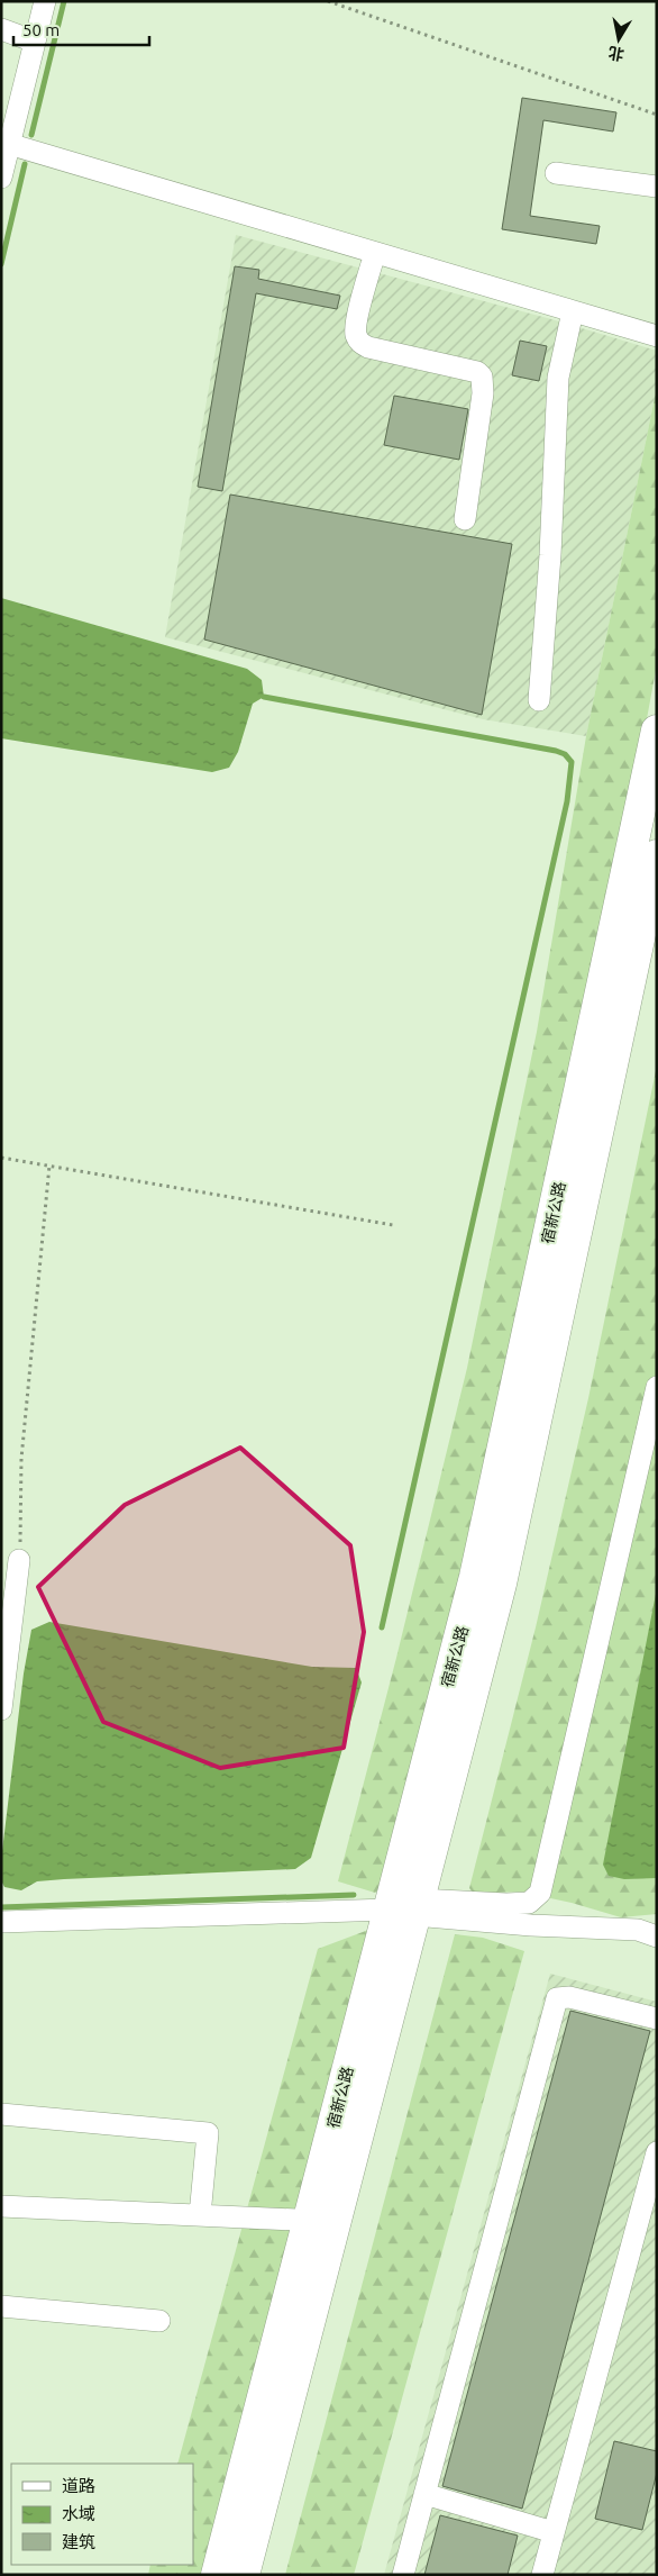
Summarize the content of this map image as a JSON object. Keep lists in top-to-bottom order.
{
  "streets": {
    "highway": ["宿新公路"]
  },
  "legend": ["道路", "水域", "建筑"],
  "scale_bar": "50 m",
  "north": "bottom"
}
